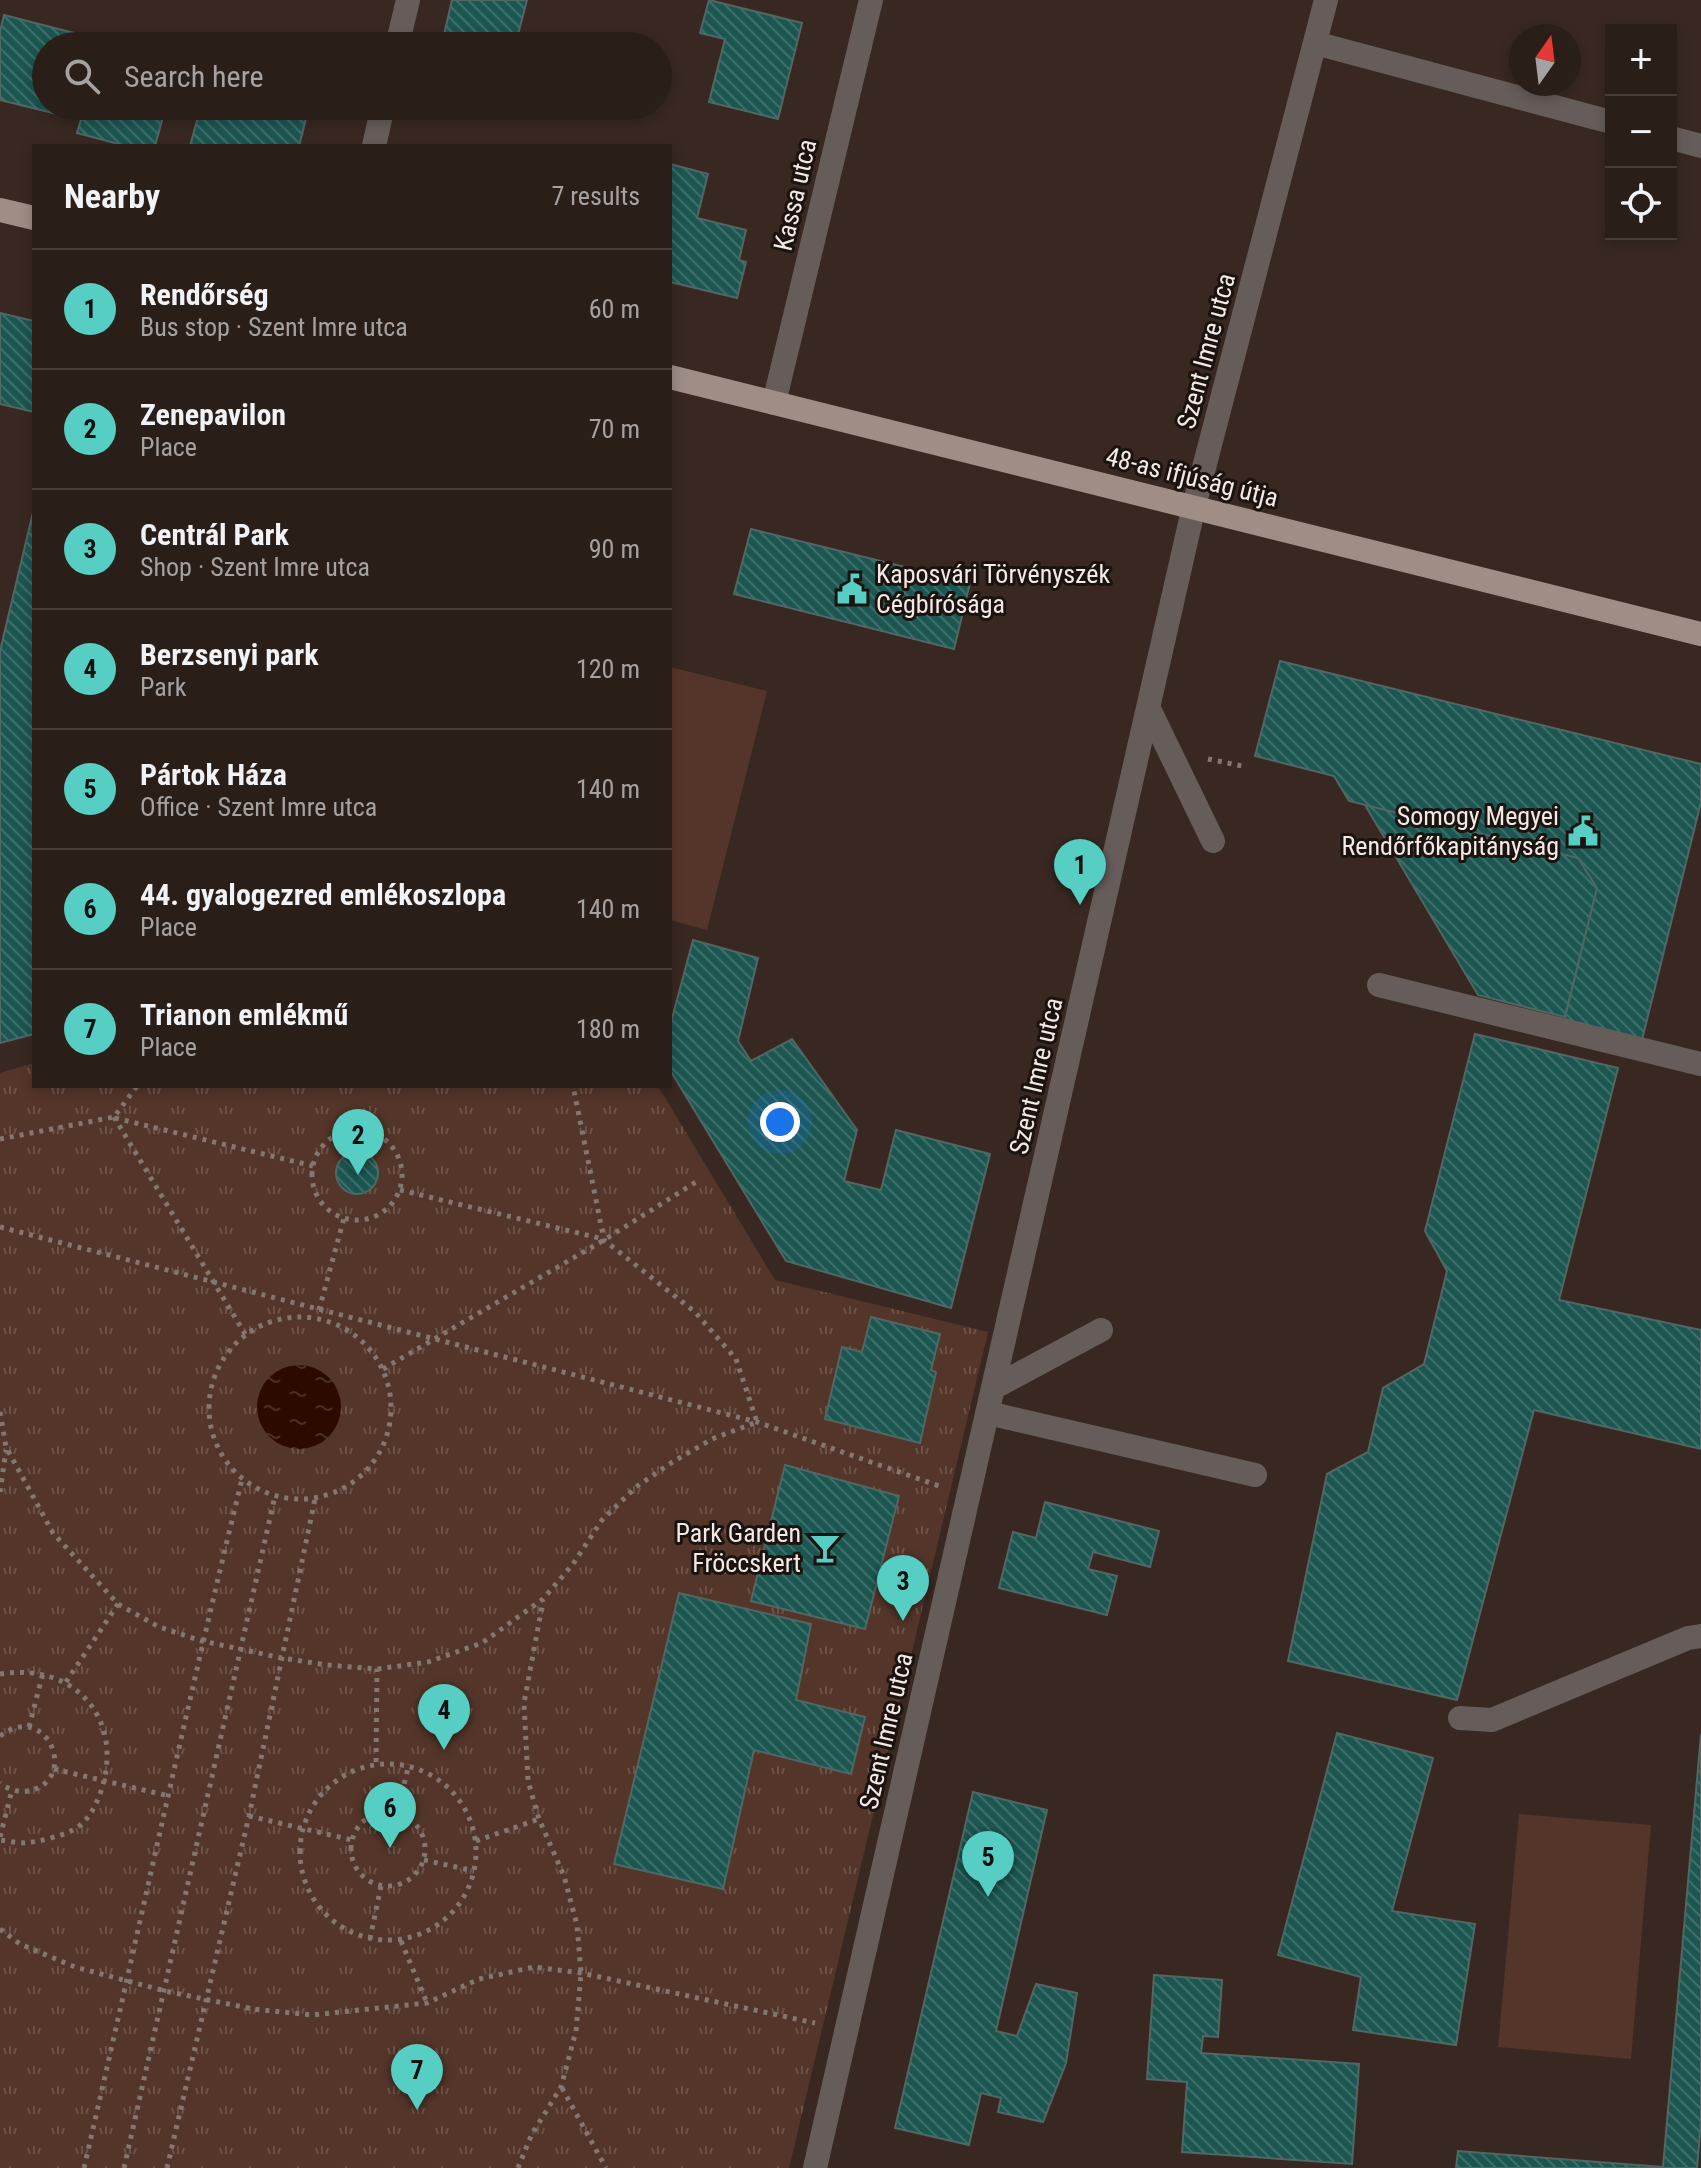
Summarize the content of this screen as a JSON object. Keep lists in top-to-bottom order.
{
  "streets": {
    "main road": ["48-as ifjúság útja"],
    "street": ["Kassa utca", "Szent Imre utca"]
  },
  "crossings": [
    ["Kassa utca", "48-as ifjúság útja"],
    ["Szent Imre utca", "48-as ifjúság útja"]
  ],
  "places": {
    "public building": ["Kaposvári Törvényszék Cégbírósága", "Somogy Megyei Rendőrfőkapitányság"],
    "bar": ["Park Garden Fröccskert"]
  },
  "north": "top",
  "page": {
    "map_buttons": ["+", "−"],
    "search": "Search here",
    "heading": ["Nearby", "7 results"],
    "list": [
      {
        "mark": "1",
        "name": "Rendőrség",
        "note": "Bus stop · Szent Imre utca",
        "value": "60 m"
      },
      {
        "mark": "2",
        "name": "Zenepavilon",
        "note": "Place",
        "value": "70 m"
      },
      {
        "mark": "3",
        "name": "Centrál Park",
        "note": "Shop · Szent Imre utca",
        "value": "90 m"
      },
      {
        "mark": "4",
        "name": "Berzsenyi park",
        "note": "Park",
        "value": "120 m"
      },
      {
        "mark": "5",
        "name": "Pártok Háza",
        "note": "Office · Szent Imre utca",
        "value": "140 m"
      },
      {
        "mark": "6",
        "name": "44. gyalogezred emlékoszlopa",
        "note": "Place",
        "value": "140 m"
      },
      {
        "mark": "7",
        "name": "Trianon emlékmű",
        "note": "Place",
        "value": "180 m"
      }
    ],
    "pins": [
      "1",
      "2",
      "3",
      "4",
      "6",
      "5",
      "7"
    ]
  }
}
